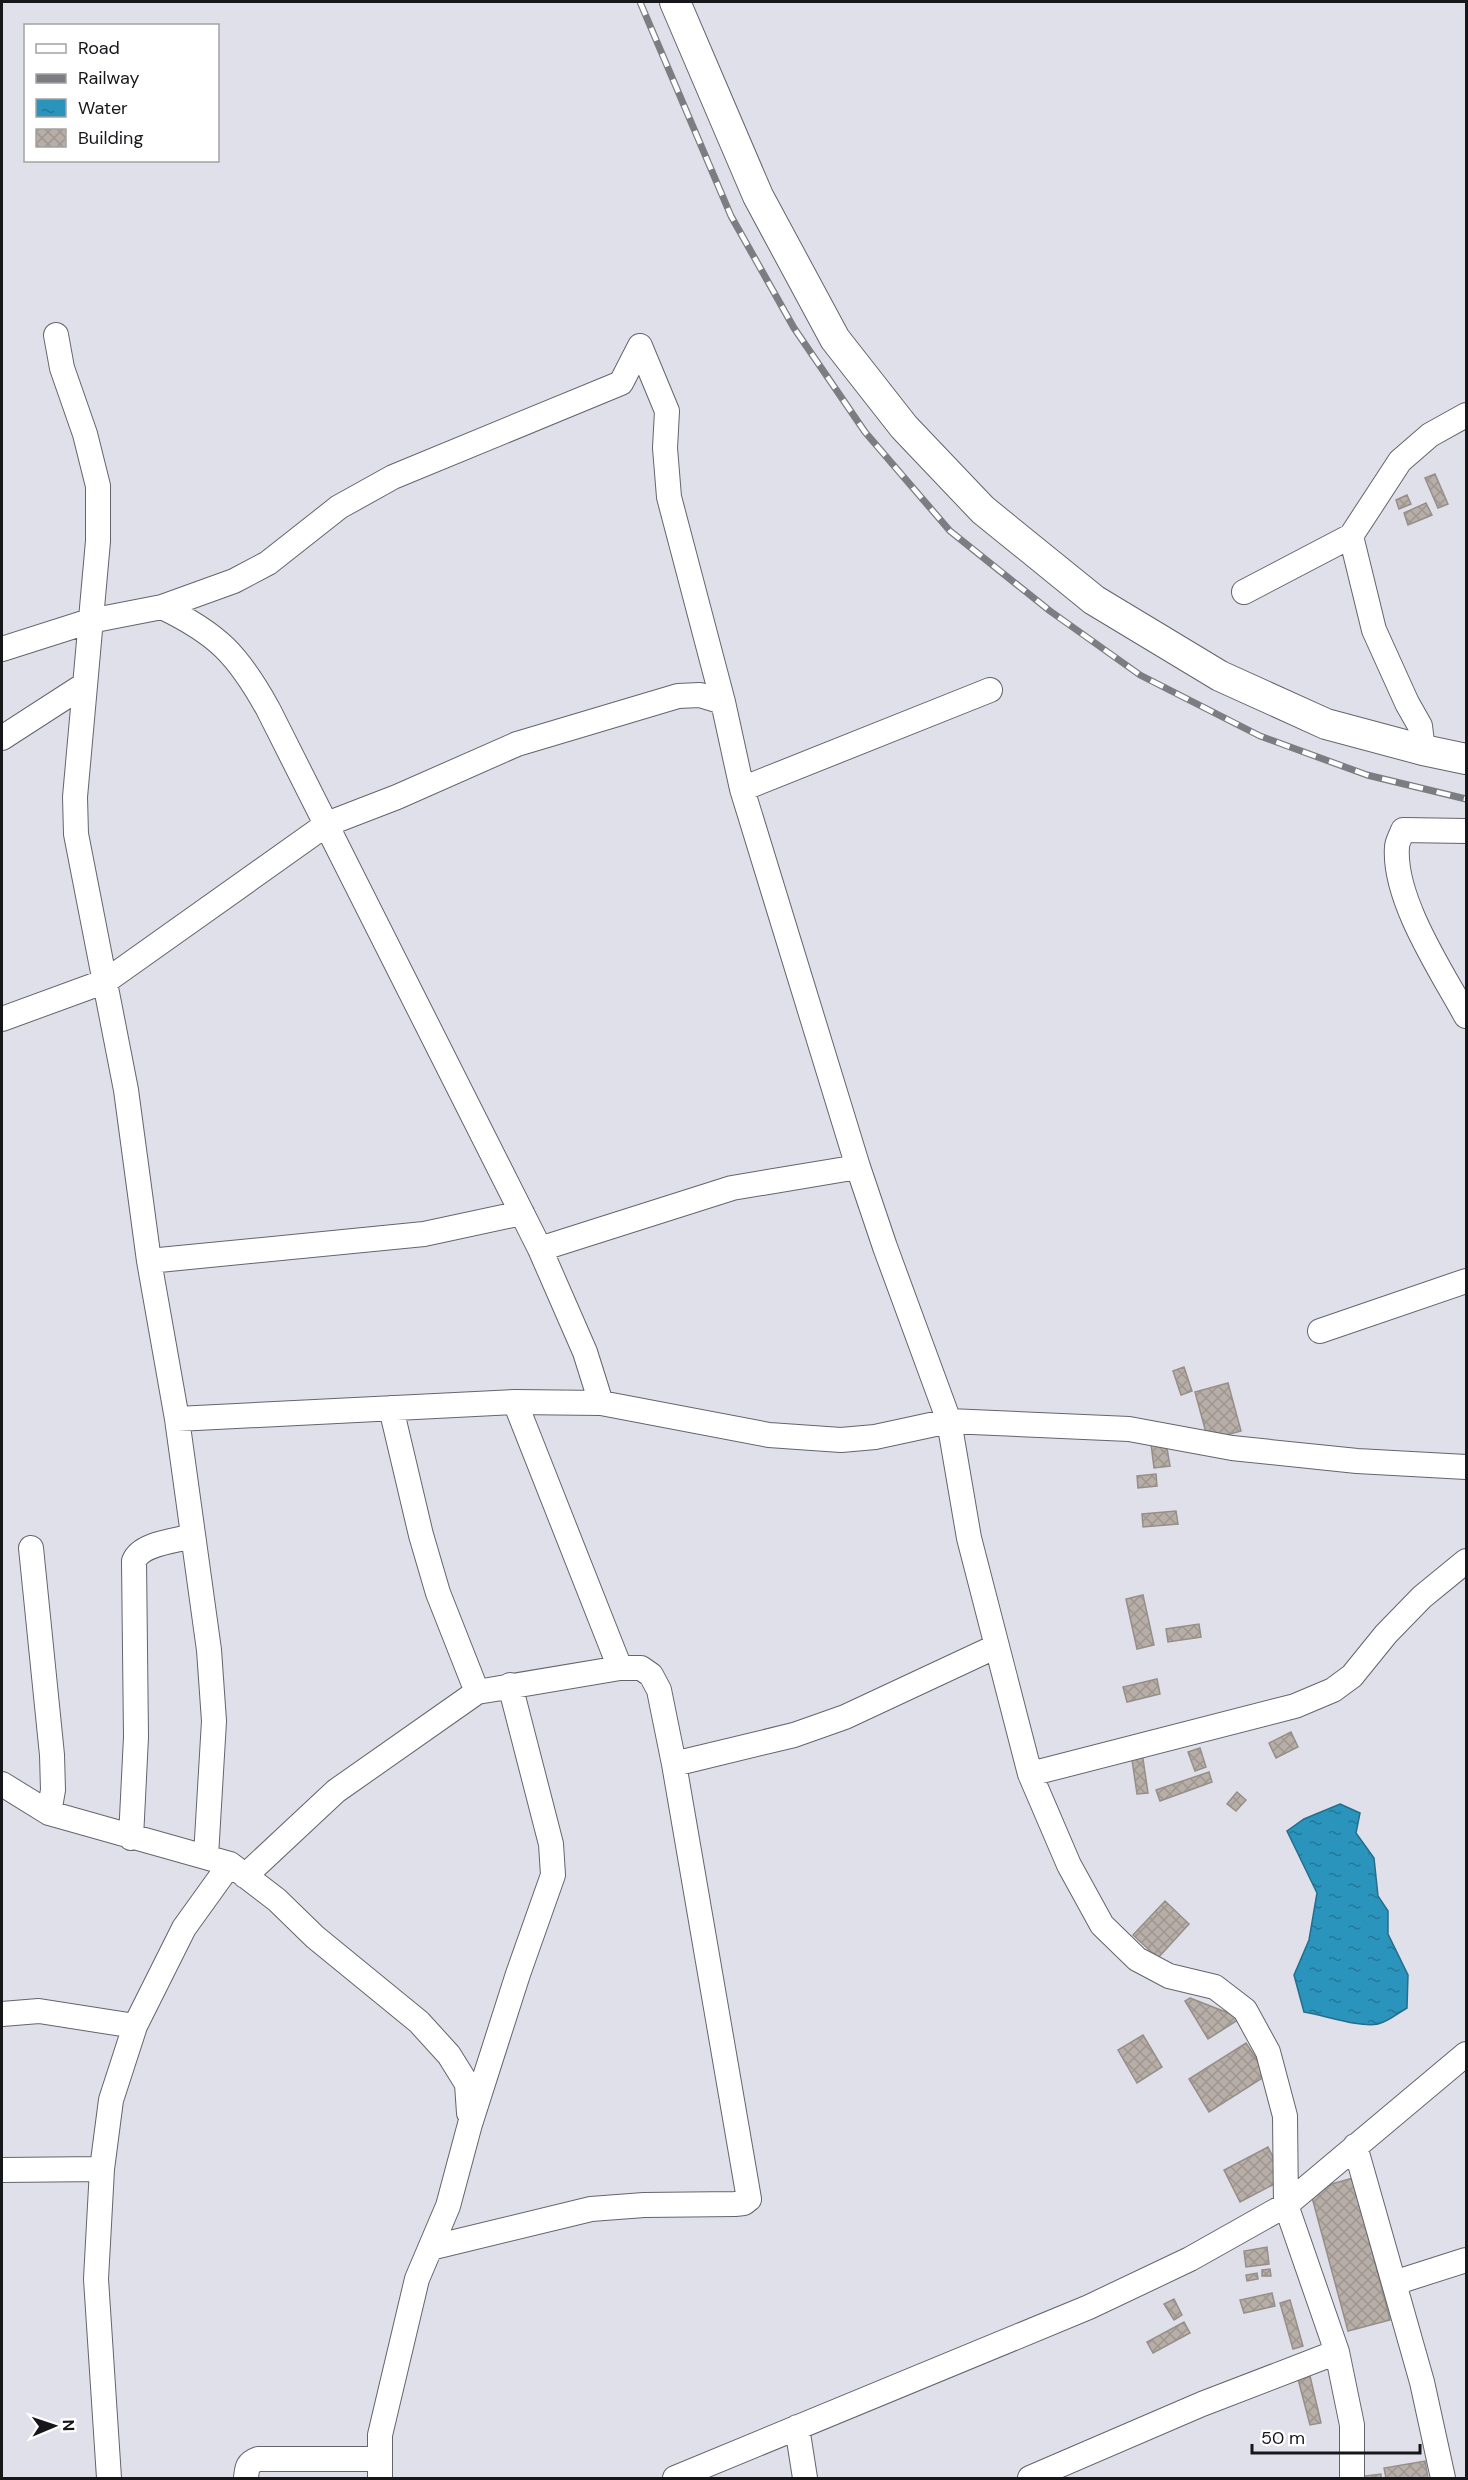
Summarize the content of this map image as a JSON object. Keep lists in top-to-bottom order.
{
  "legend": [
    "Road",
    "Railway",
    "Water",
    "Building"
  ],
  "scale_bar": "50 m",
  "north": "right"
}
